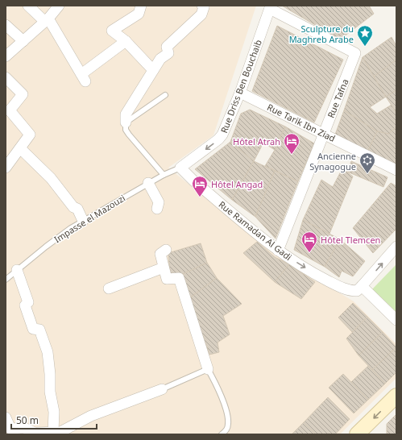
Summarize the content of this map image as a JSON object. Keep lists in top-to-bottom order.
{
  "streets": {
    "street": [
      "Rue Driss Ben Bouchaib",
      "Rue Tafna",
      "Rue Tarik Ibn Ziad",
      "Rue Ramadan Al Gadi"
    ],
    "lane": ["Impasse el Mazouzi"]
  },
  "crossings": [
    ["Rue Driss Ben Bouchaib", "Rue Tafna"],
    ["Rue Driss Ben Bouchaib", "Rue Tarik Ibn Ziad"],
    ["Rue Driss Ben Bouchaib", "Impasse el Mazouzi"],
    ["Rue Driss Ben Bouchaib", "Rue Ramadan Al Gadi"],
    ["Rue Tafna", "Rue Tarik Ibn Ziad"],
    ["Rue Tafna", "Rue Ramadan Al Gadi"],
    ["Impasse el Mazouzi", "Rue Ramadan Al Gadi"]
  ],
  "one_way": ["Rue Ramadan Al Gadi"],
  "places": {
    "place": ["Sculpture du Maghreb Arabe"],
    "hotel": ["Hôtel Atrah", "Hôtel Angad", "Hôtel Tlemcen"],
    "synagogue": ["Ancienne Synagogue"]
  },
  "scale_bar": "50 m"
}
